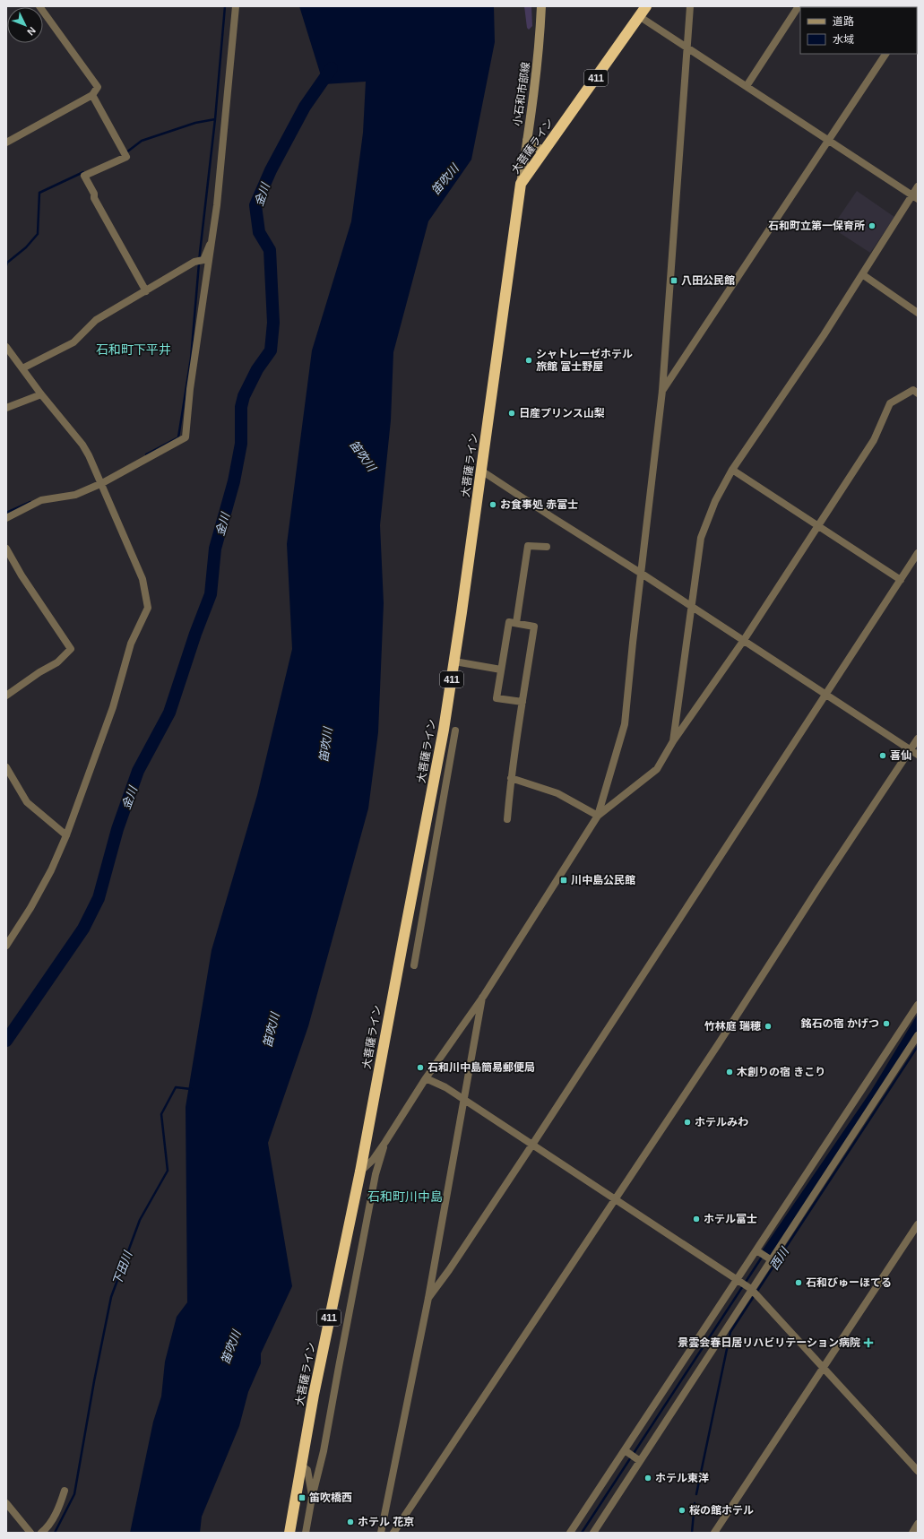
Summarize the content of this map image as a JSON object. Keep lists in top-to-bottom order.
{
  "streets": {
    "highway": ["411", "大菩薩ライン"],
    "main road": ["小石和市部線"]
  },
  "crossings": [
    ["小石和市部線", "大菩薩ライン"]
  ],
  "districts": ["石和町下平井", "石和町川中島"],
  "water": [
    "笛吹川",
    "金川",
    "西川",
    "下田川"
  ],
  "places": {
    "other": [
      "石和町立第一保育所",
      "シャトレーゼホテル 旅館 富士野屋",
      "日産プリンス山梨",
      "お食事処 赤富士",
      "喜仙",
      "銘石の宿 かげつ",
      "竹林庭 瑞穂",
      "石和川中島簡易郵便局",
      "木創りの宿 きこり",
      "ホテルみわ",
      "ホテル富士",
      "石和びゅーほてる",
      "ホテル東洋",
      "桜の館ホテル",
      "ホテル 花京"
    ],
    "transit": ["八田公民館", "川中島公民館", "笛吹橋西"],
    "health": ["景雲会春日居リハビリテーション病院"]
  },
  "legend": ["道路", "水域"],
  "north": "bottom right"
}
